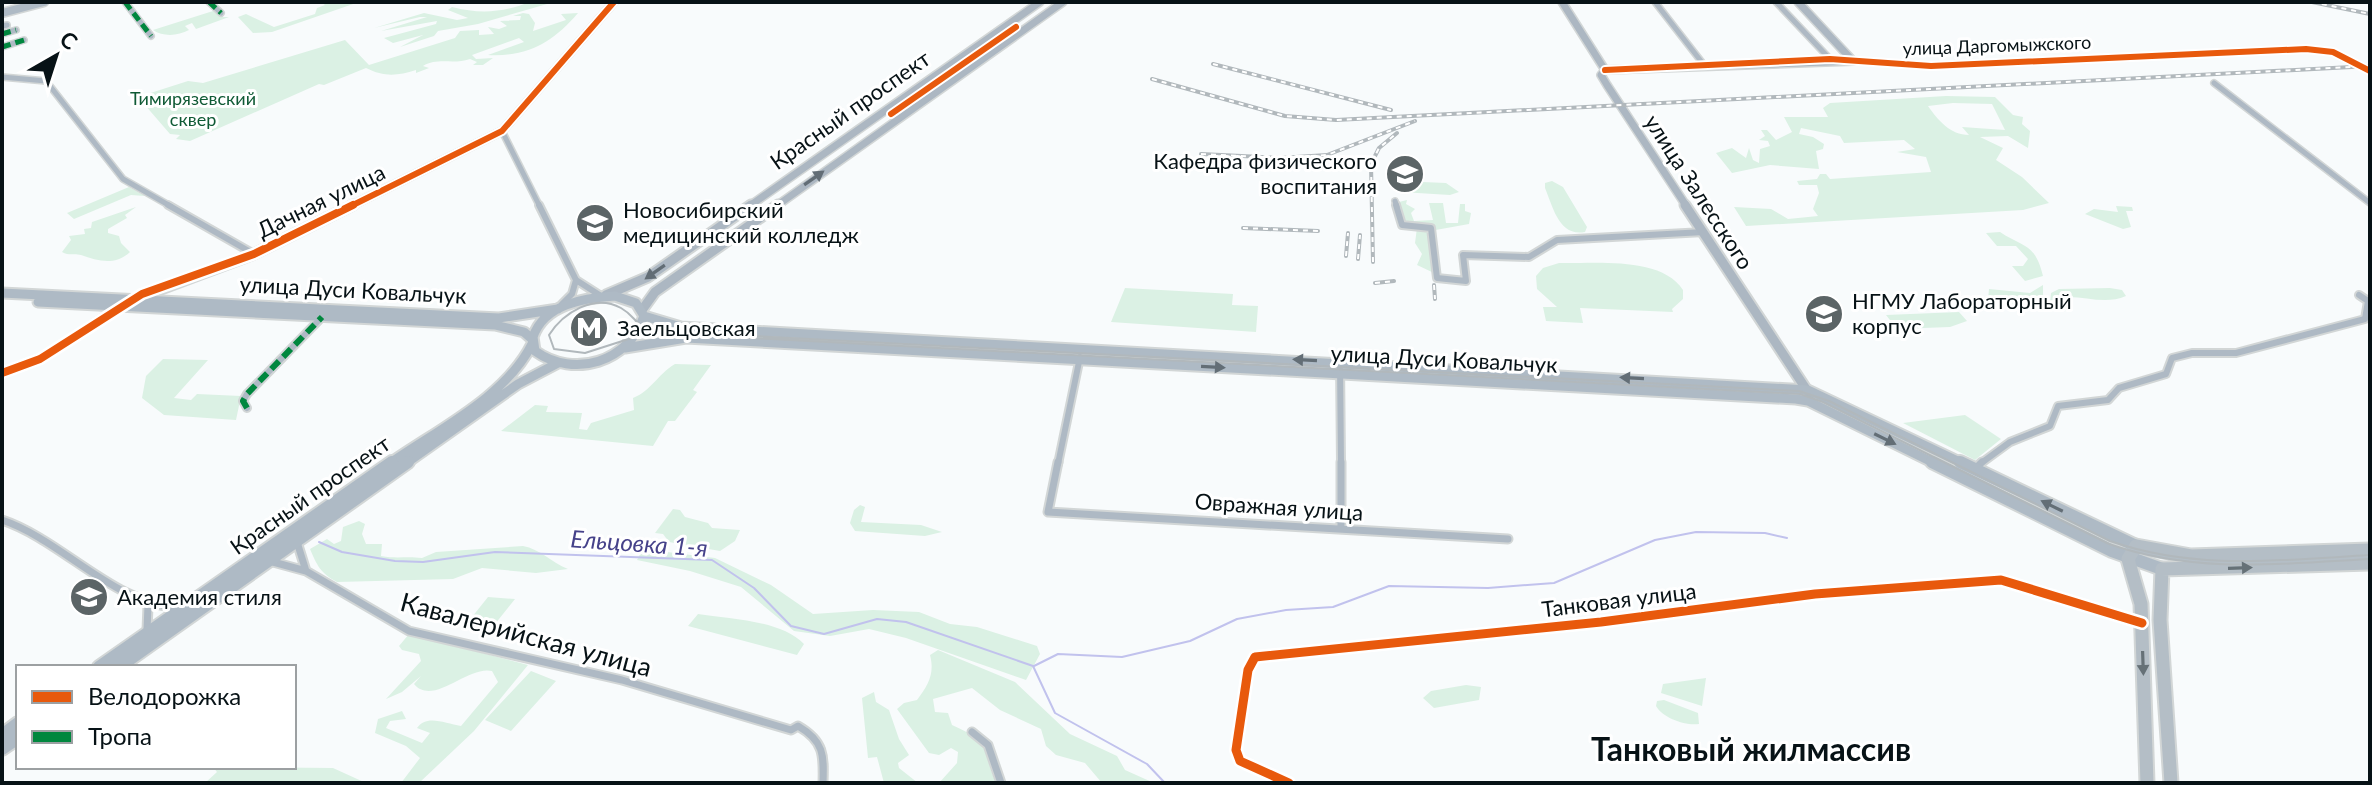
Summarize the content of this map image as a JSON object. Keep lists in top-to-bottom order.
{
  "streets": {
    "main road": [
      "улица Даргомыжского",
      "Красный проспект",
      "улица Залесского",
      "Дачная улица",
      "улица Дуси Ковальчук"
    ],
    "street": ["Овражная улица", "Танковая улица", "Кавалерийская улица"]
  },
  "crossings": [
    ["улица Даргомыжского", "улица Залесского"],
    ["Красный проспект", "улица Дуси Ковальчук"],
    ["Красный проспект", "Кавалерийская улица"],
    ["улица Залесского", "улица Дуси Ковальчук"],
    ["Дачная улица", "улица Дуси Ковальчук"],
    ["улица Дуси Ковальчук", "Овражная улица"]
  ],
  "districts": ["Танковый жилмассив"],
  "water": ["Ельцовка 1-я"],
  "parks": ["Тимирязевский сквер"],
  "places": {
    "school or university": [
      "Кафедра физического воспитания",
      "Новосибирский медицинский колледж",
      "НГМУ Лабораторный корпус",
      "Академия стиля"
    ],
    "metro station": ["Заельцовская"]
  },
  "legend": ["Велодорожка", "Тропа"],
  "north": "top right"
}
